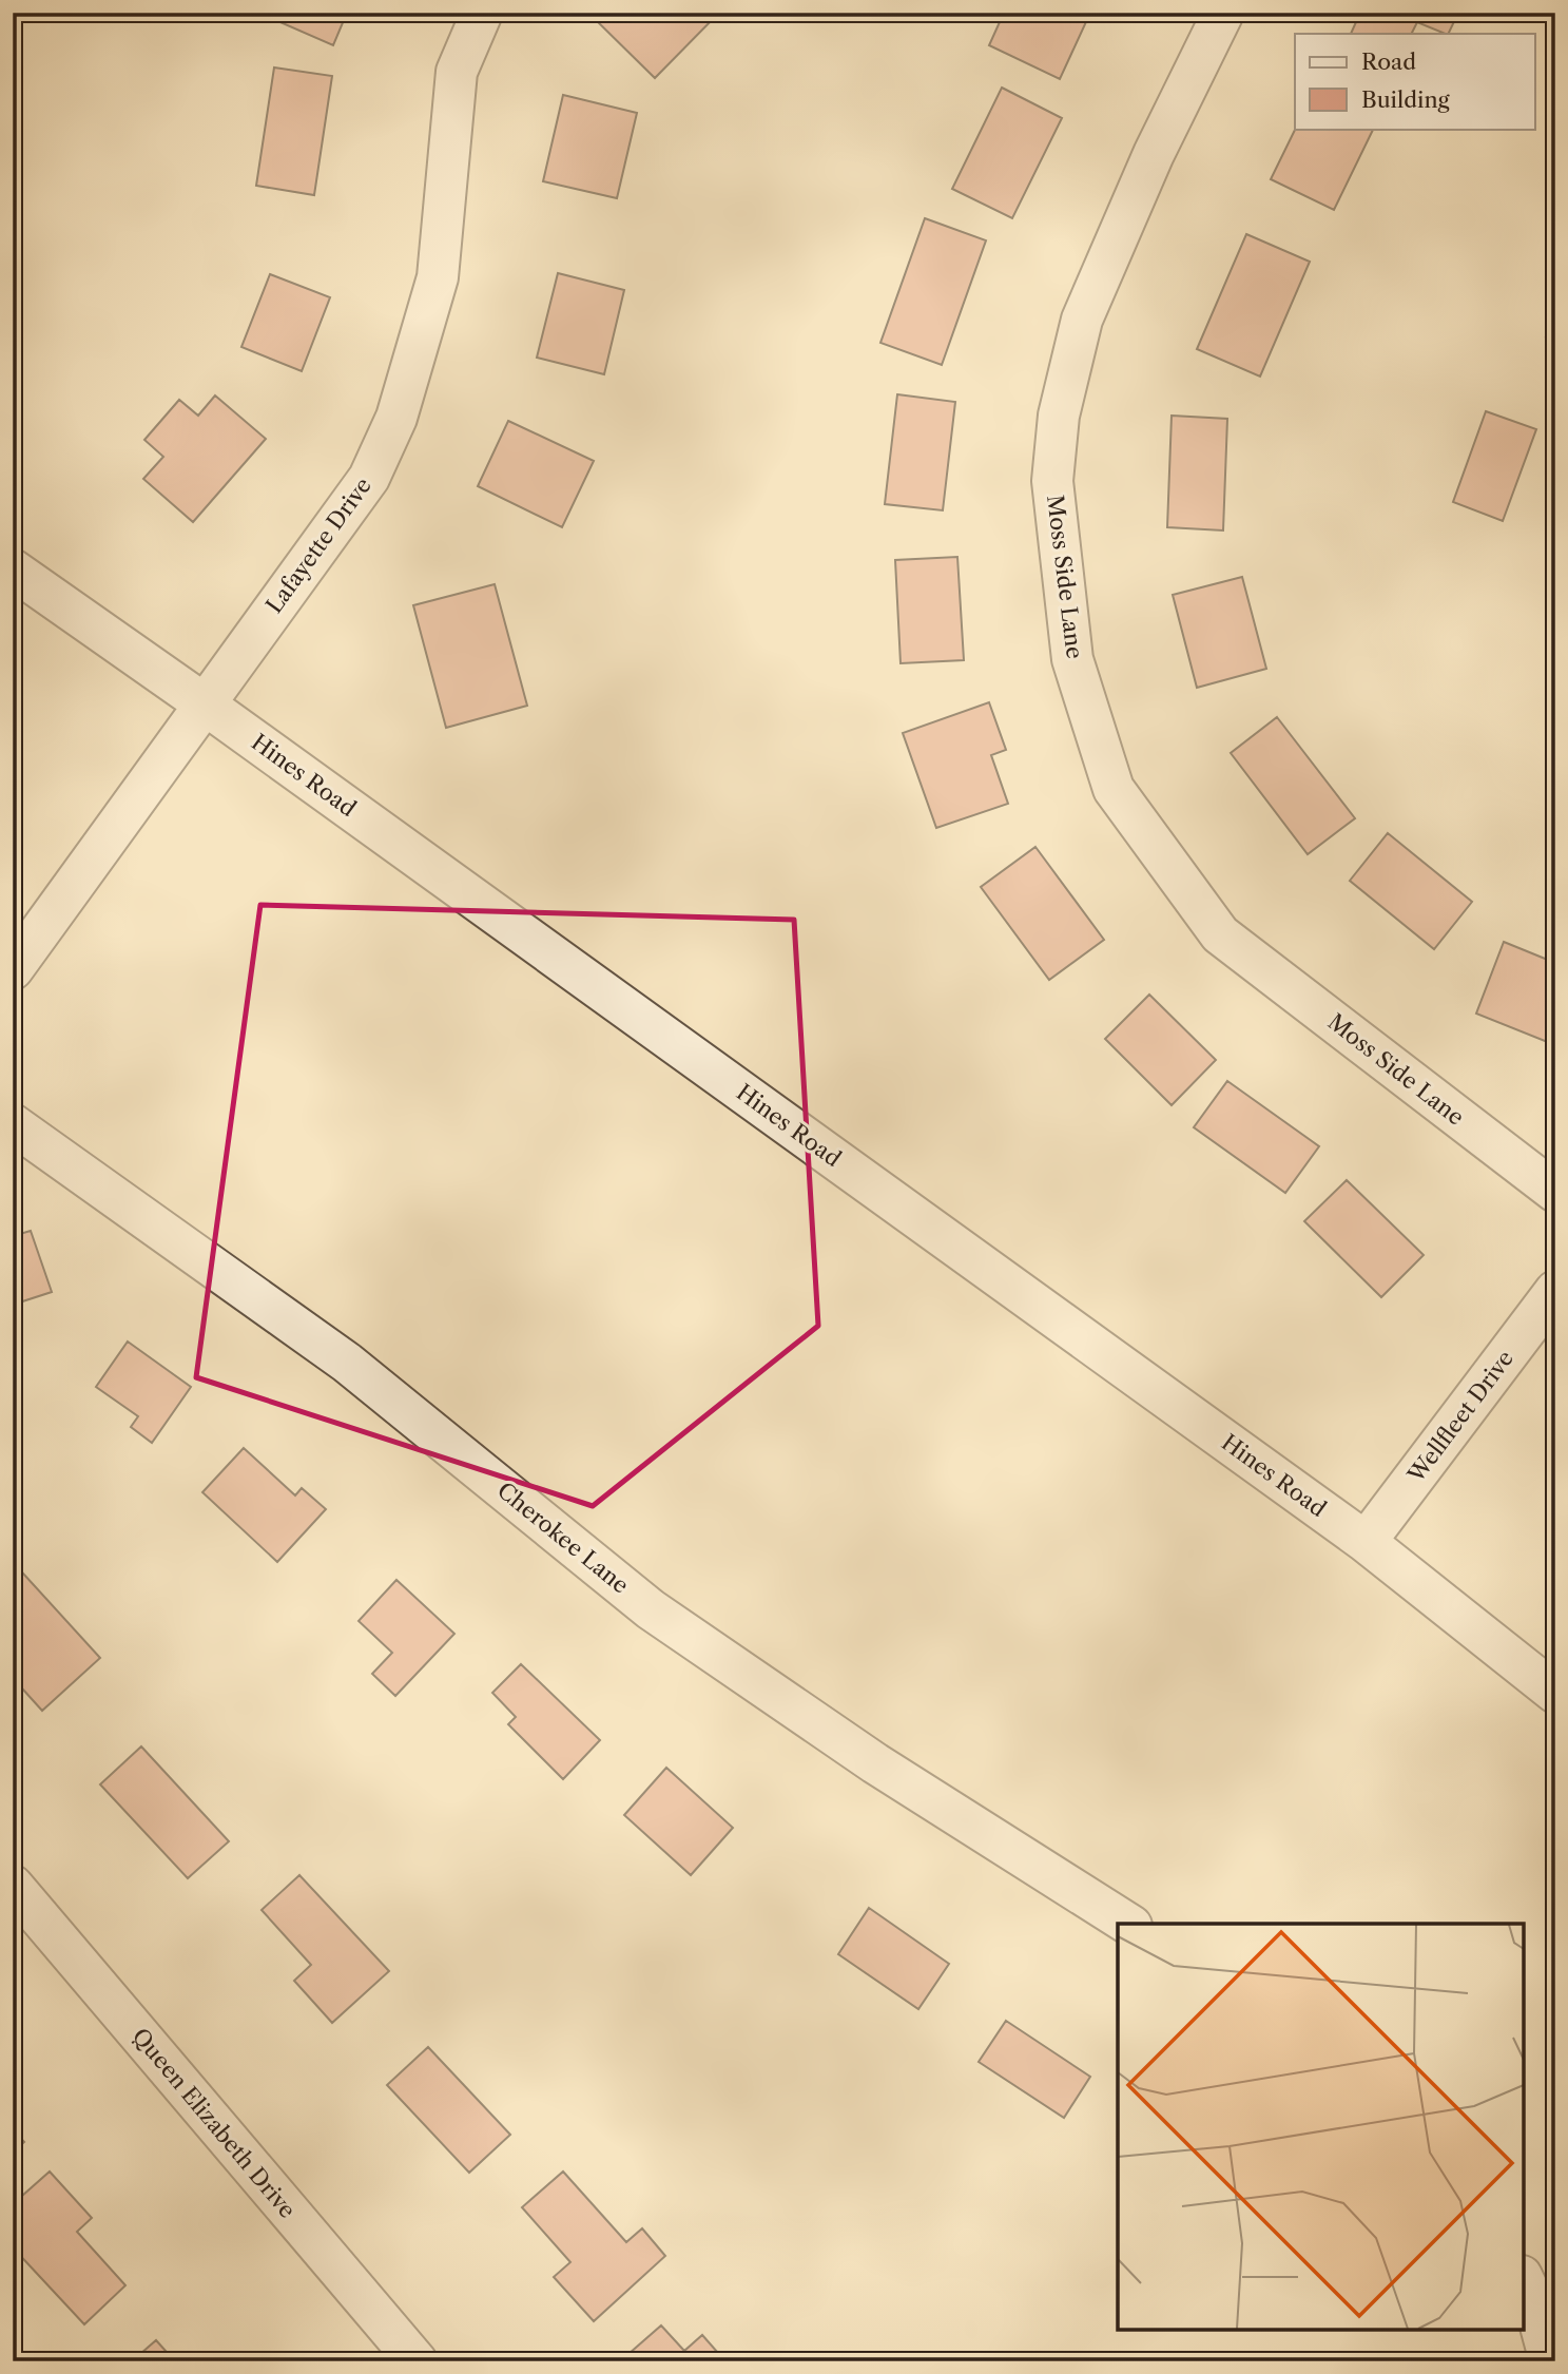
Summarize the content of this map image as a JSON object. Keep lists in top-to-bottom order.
{
  "streets": {
    "street": [
      "Lafayette Drive",
      "Moss Side Lane",
      "Hines Road",
      "Wellfleet Drive",
      "Cherokee Lane",
      "Queen Elizabeth Drive"
    ]
  },
  "crossings": [
    ["Lafayette Drive", "Hines Road"],
    ["Hines Road", "Wellfleet Drive"]
  ],
  "legend": ["Road", "Building"]
}
